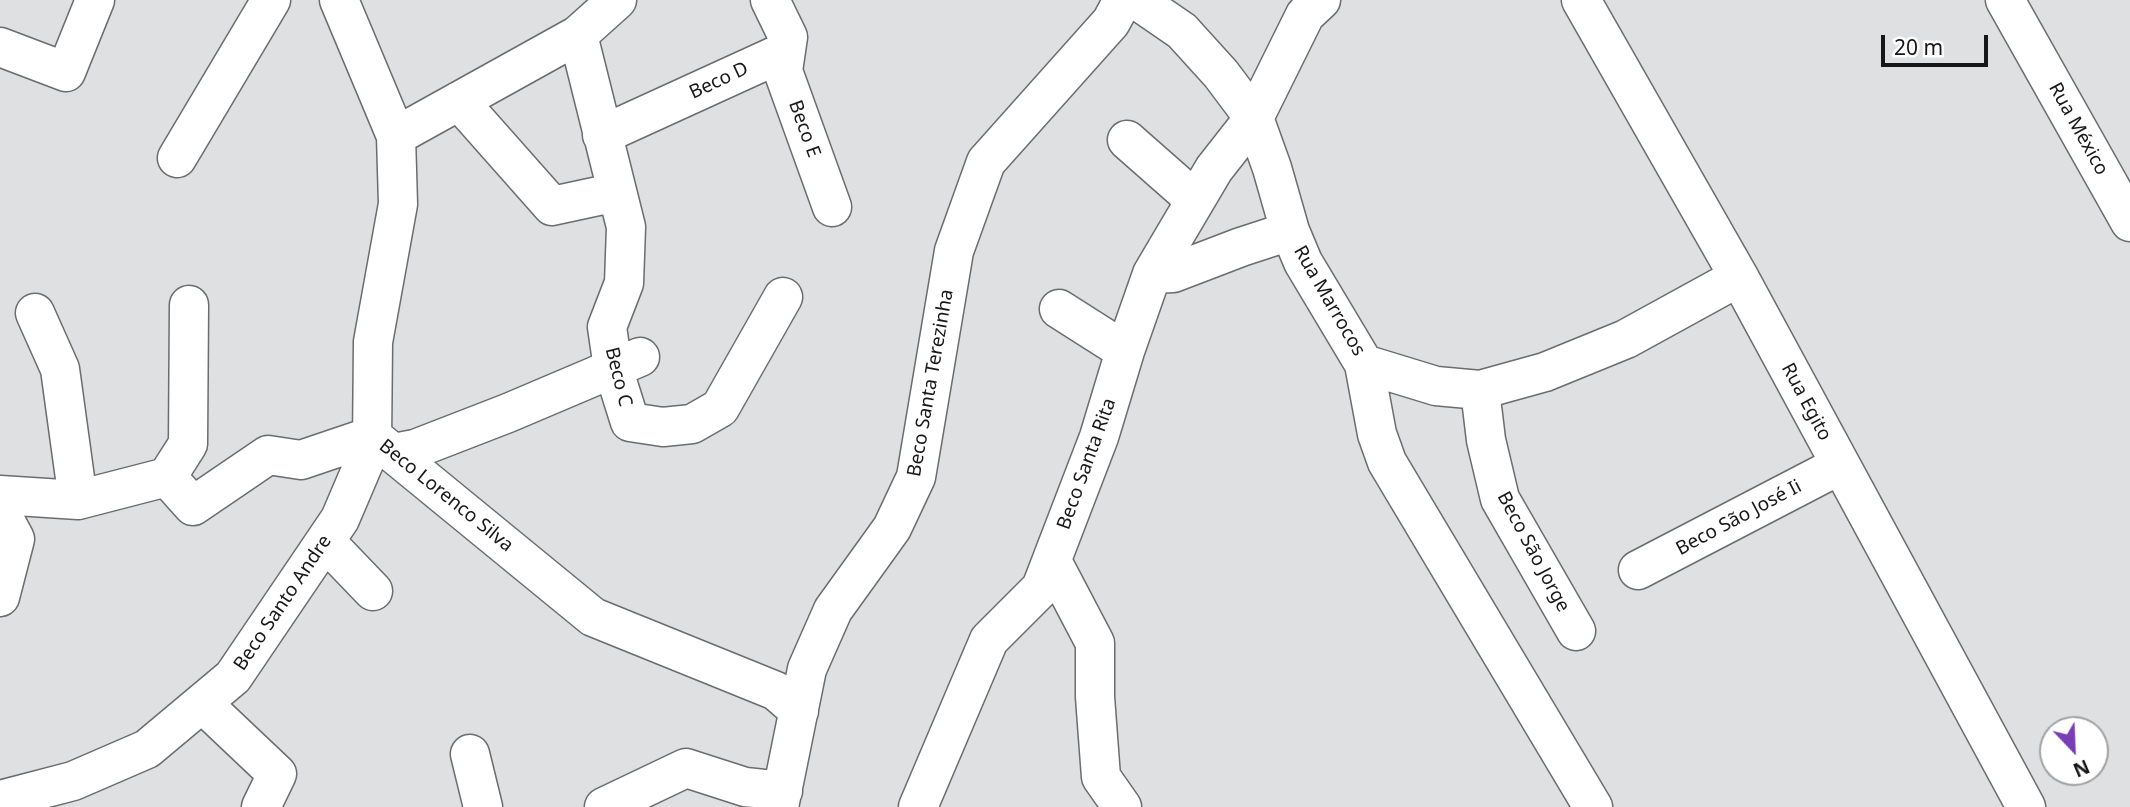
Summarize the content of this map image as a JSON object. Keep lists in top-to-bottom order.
{
  "streets": {
    "street": [
      "Beco D",
      "Beco E",
      "Rua México",
      "Rua Marrocos",
      "Beco C",
      "Beco Santa Terezinha",
      "Rua Egito",
      "Beco Santa Rita",
      "Beco Lorenco Silva",
      "Beco São José Ii",
      "Beco São Jorge",
      "Beco Santo Andre"
    ]
  },
  "crossings": [
    ["Beco D", "Beco E"],
    ["Beco D", "Beco C"],
    ["Rua Marrocos", "Beco Santa Rita"],
    ["Beco Santa Terezinha", "Beco Lorenco Silva"],
    ["Rua Egito", "Beco São José Ii"],
    ["Beco Lorenco Silva", "Beco Santo Andre"]
  ],
  "scale_bar": "20 m",
  "north": "bottom right"
}
